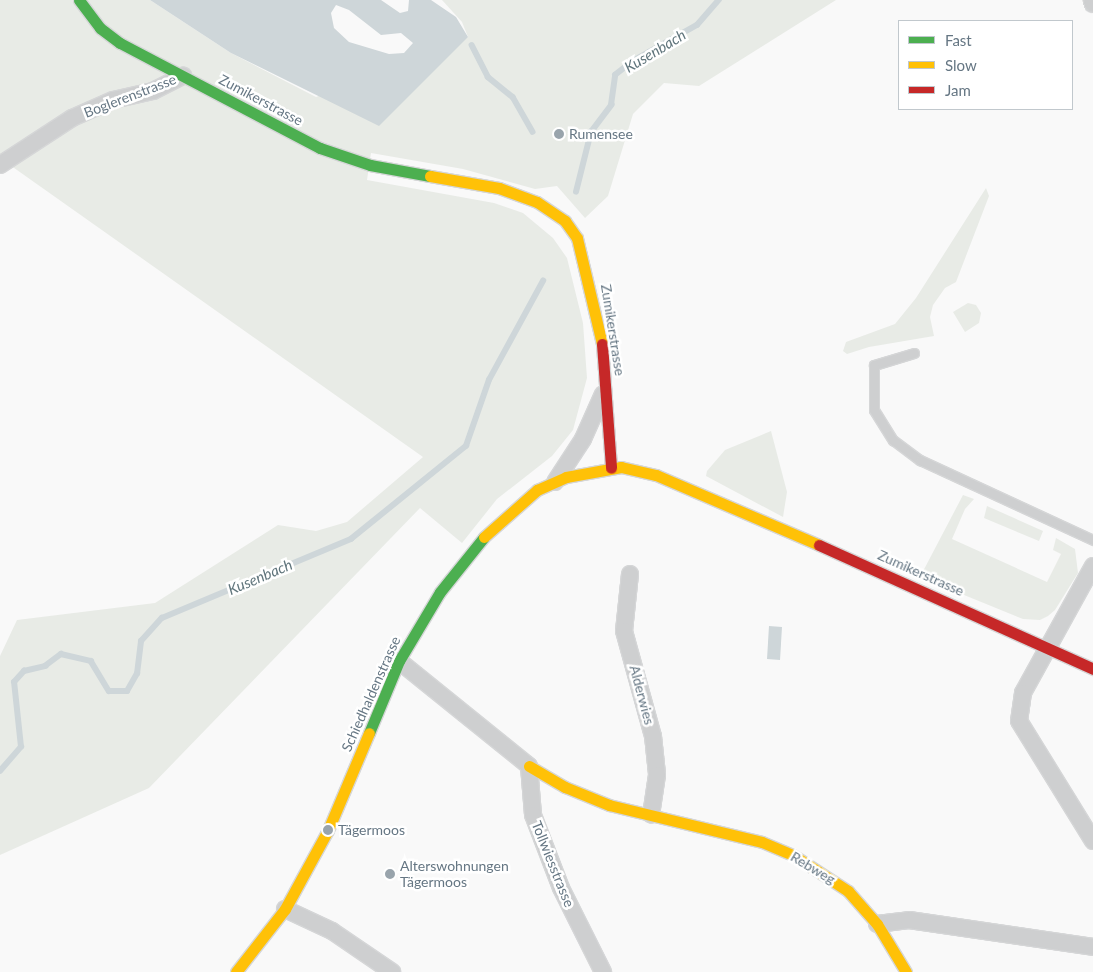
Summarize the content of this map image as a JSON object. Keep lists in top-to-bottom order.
{
  "streets": {
    "street": [
      "Boglerenstrasse",
      "Zumikerstrasse",
      "Schiedhaldenstrasse",
      "Alderwies",
      "Tollwiesstrasse",
      "Rebweg"
    ]
  },
  "crossings": [
    ["Boglerenstrasse", "Zumikerstrasse"],
    ["Zumikerstrasse", "Schiedhaldenstrasse"],
    ["Alderwies", "Rebweg"],
    ["Tollwiesstrasse", "Rebweg"]
  ],
  "water": ["Kusenbach"],
  "places": ["Rumensee", "Tägermoos", "Alterswohnungen Tägermoos"],
  "legend": ["Fast", "Slow", "Jam"]
}
